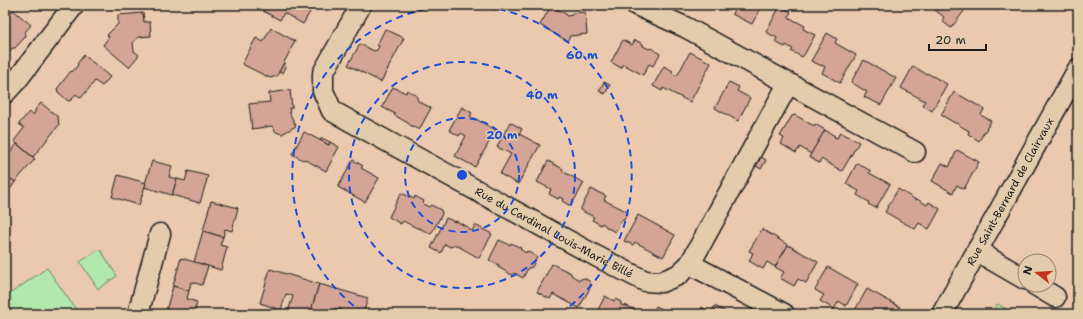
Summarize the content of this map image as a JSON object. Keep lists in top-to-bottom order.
{
  "streets": {
    "street": ["Rue Saint-Bernard de Clairvaux", "Rue du Cardinal Louis-Marie Billé"]
  },
  "scale_bar": "20 m",
  "north": "left",
  "rings": ["60 m", "40 m", "20 m"]
}
